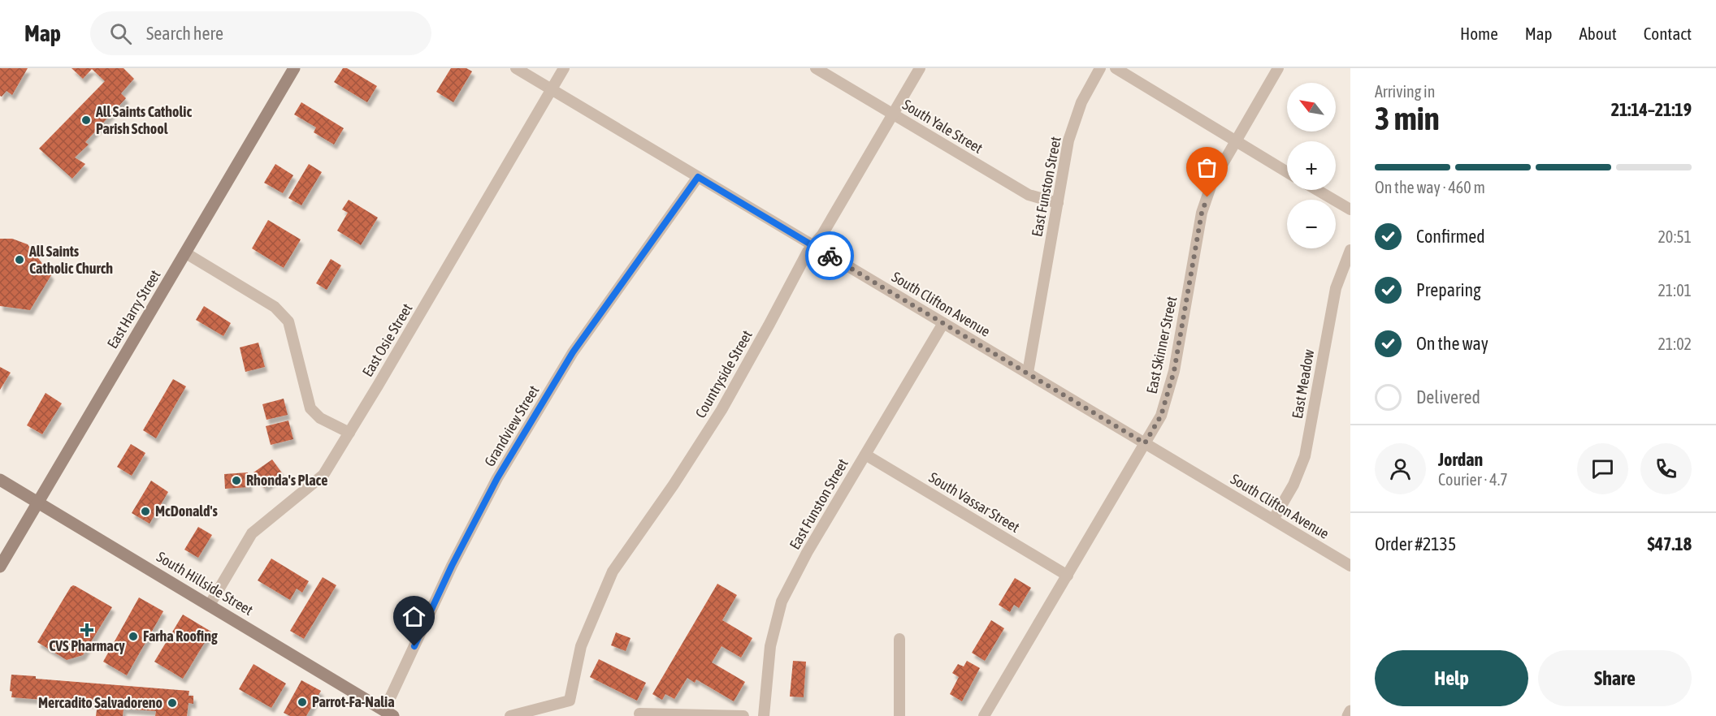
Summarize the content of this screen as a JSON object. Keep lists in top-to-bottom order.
{
  "streets": {
    "main road": ["East Harry Street", "South Hillside Street"],
    "street": [
      "South Yale Street",
      "East Funston Street",
      "South Clifton Avenue",
      "East Osie Street",
      "East Skinner Street",
      "Countryside Street",
      "East Meadow",
      "Grandview Street",
      "South Vassar Street"
    ]
  },
  "crossings": [
    ["South Yale Street", "East Funston Street"],
    ["South Yale Street", "Countryside Street"],
    ["East Funston Street", "South Clifton Avenue"],
    ["East Funston Street", "South Vassar Street"],
    ["South Clifton Avenue", "East Osie Street"],
    ["South Clifton Avenue", "East Skinner Street"],
    ["South Clifton Avenue", "Countryside Street"],
    ["South Clifton Avenue", "East Meadow"],
    ["South Clifton Avenue", "Grandview Street"],
    ["East Harry Street", "South Hillside Street"],
    ["East Osie Street", "South Hillside Street"],
    ["East Skinner Street", "South Vassar Street"],
    ["Grandview Street", "South Hillside Street"]
  ],
  "places": {
    "other": [
      "All Saints Catholic Parish School",
      "All Saints Catholic Church",
      "Rhonda's Place",
      "McDonald's",
      "Farha Roofing",
      "Parrot-Fa-Nalia",
      "Mercadito Salvadoreno"
    ],
    "health": ["CVS Pharmacy"]
  },
  "north": "top left",
  "page": {
    "header": "Map",
    "search": "Search here",
    "nav": [
      "Home",
      "Map",
      "About",
      "Contact"
    ],
    "heading": ["3 min", "Arriving in", "21:14–21:19"],
    "panel": [
      "Jordan",
      "Courier · 4.7",
      "Order #2135",
      "$47.18"
    ],
    "map_buttons": ["+", "−"],
    "bar": "On the way · 460 m",
    "list": [
      ["Confirmed", "20:51"],
      ["Preparing", "21:01"],
      ["On the way", "21:02"],
      "Delivered"
    ],
    "buttons": ["Help", "Share"]
  }
}
